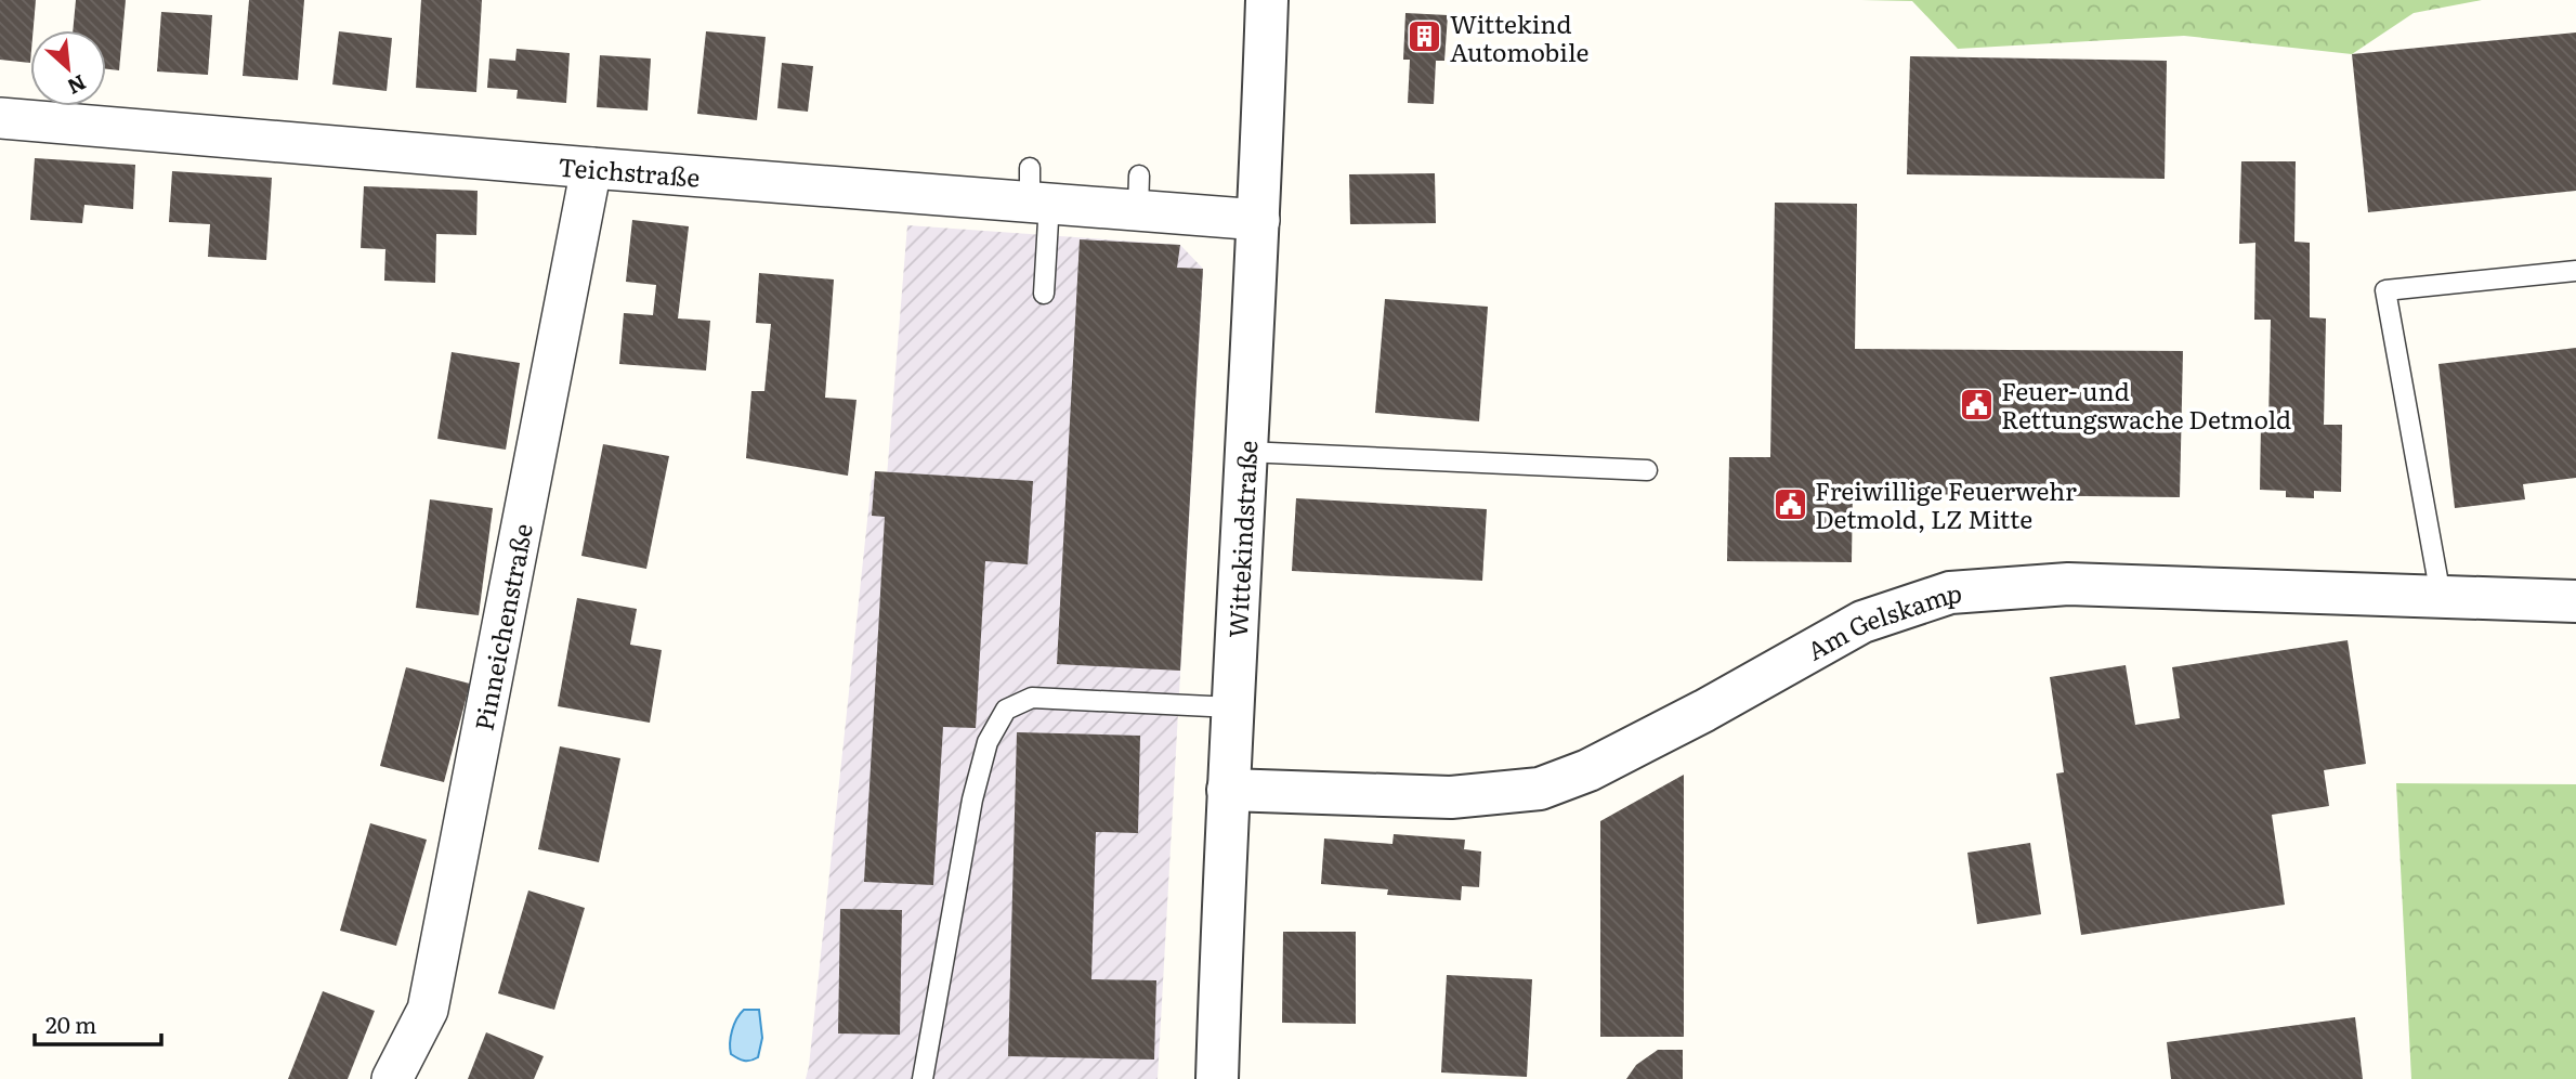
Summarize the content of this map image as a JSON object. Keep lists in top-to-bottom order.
{
  "streets": {
    "street": [
      "Teichstraße",
      "Wittekindstraße",
      "Am Gelskamp",
      "Pinneichenstraße"
    ]
  },
  "crossings": [
    ["Teichstraße", "Wittekindstraße"],
    ["Teichstraße", "Pinneichenstraße"],
    ["Wittekindstraße", "Am Gelskamp"]
  ],
  "places": {
    "building": ["Wittekind Automobile"],
    "public building": ["Feuer- und Rettungswache Detmold", "Freiwillige Feuerwehr Detmold, LZ Mitte"]
  },
  "scale_bar": "20 m",
  "north": "bottom right"
}
